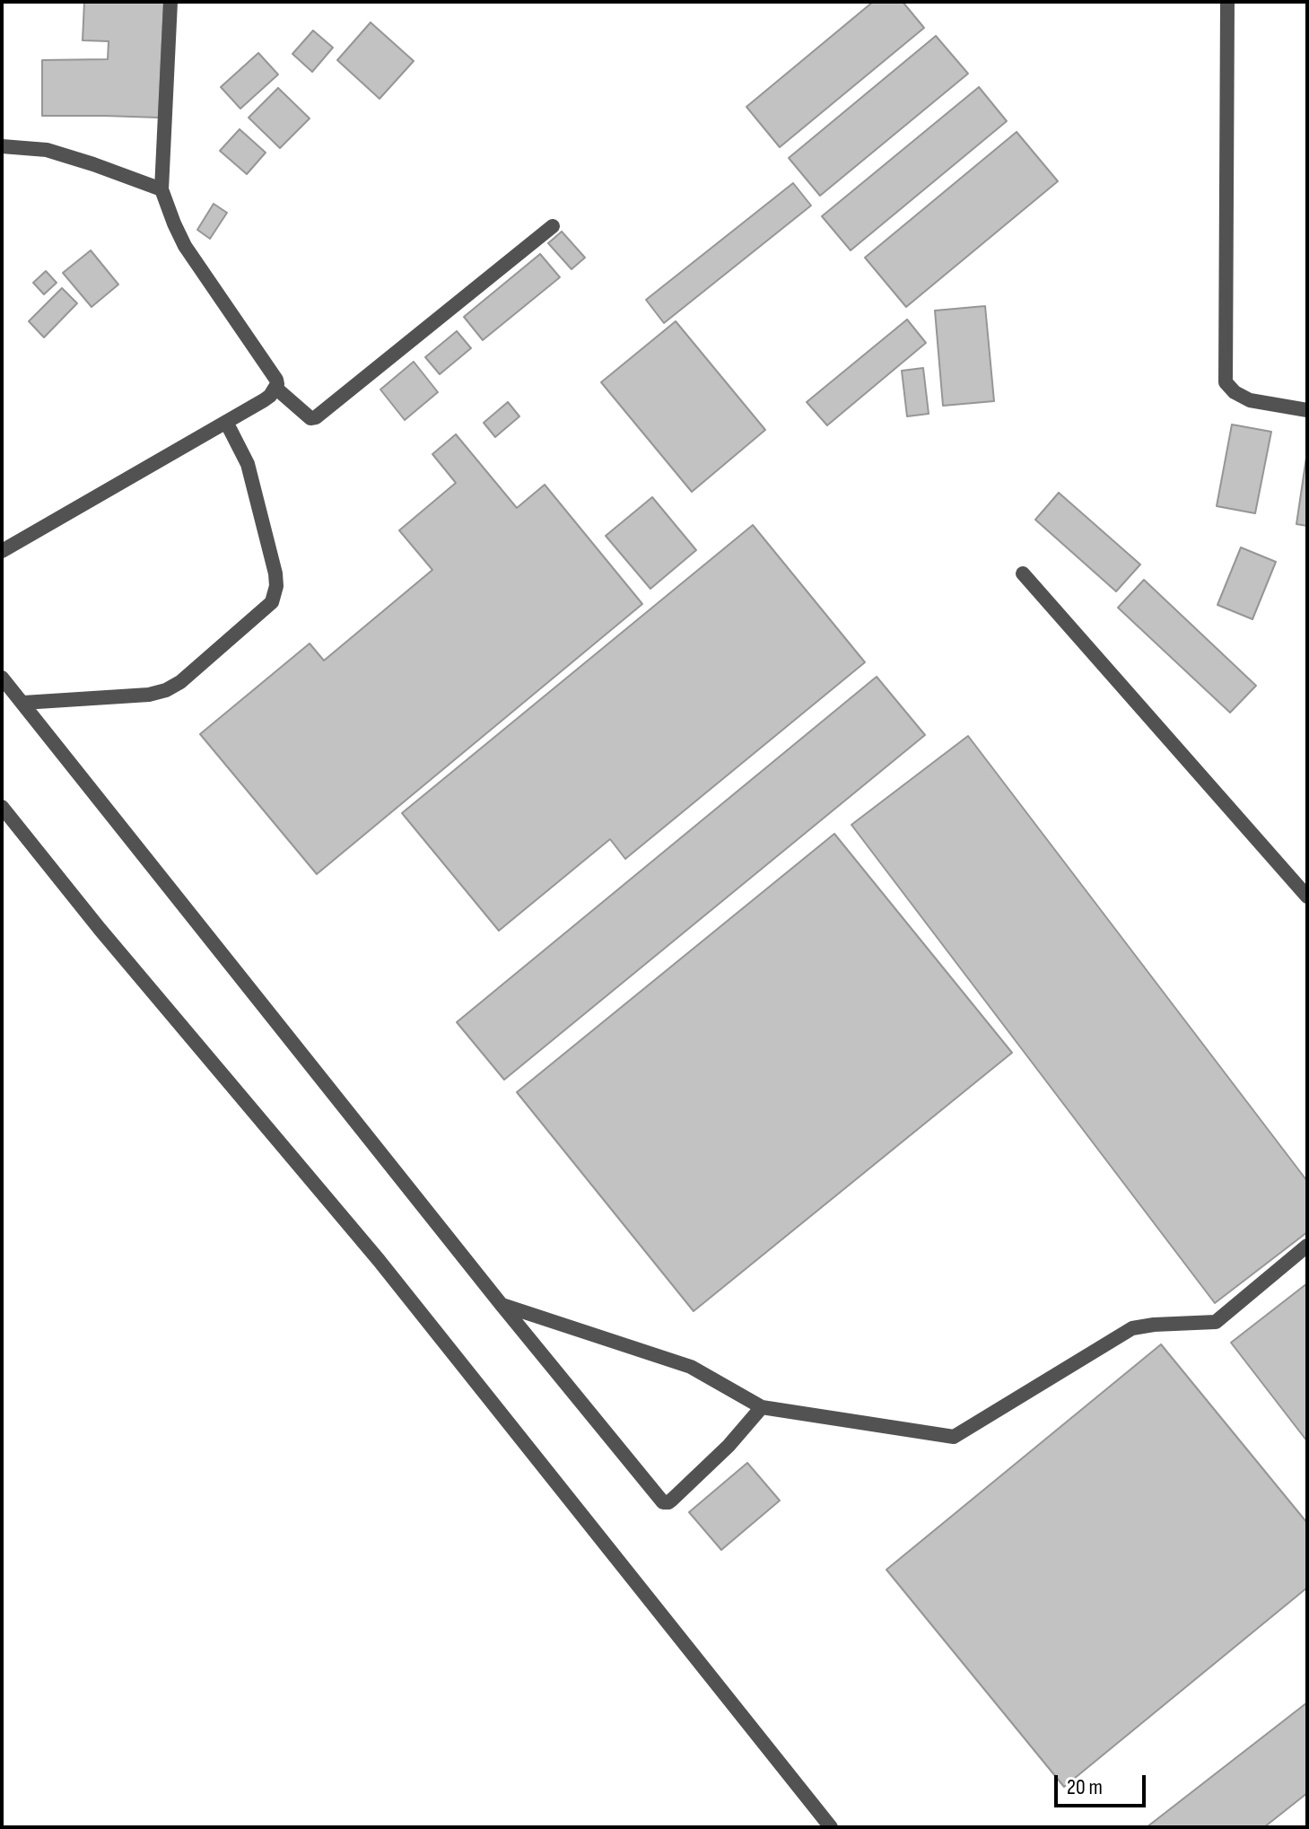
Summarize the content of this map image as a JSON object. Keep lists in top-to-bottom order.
{
  "scale_bar": "20 m"
}
